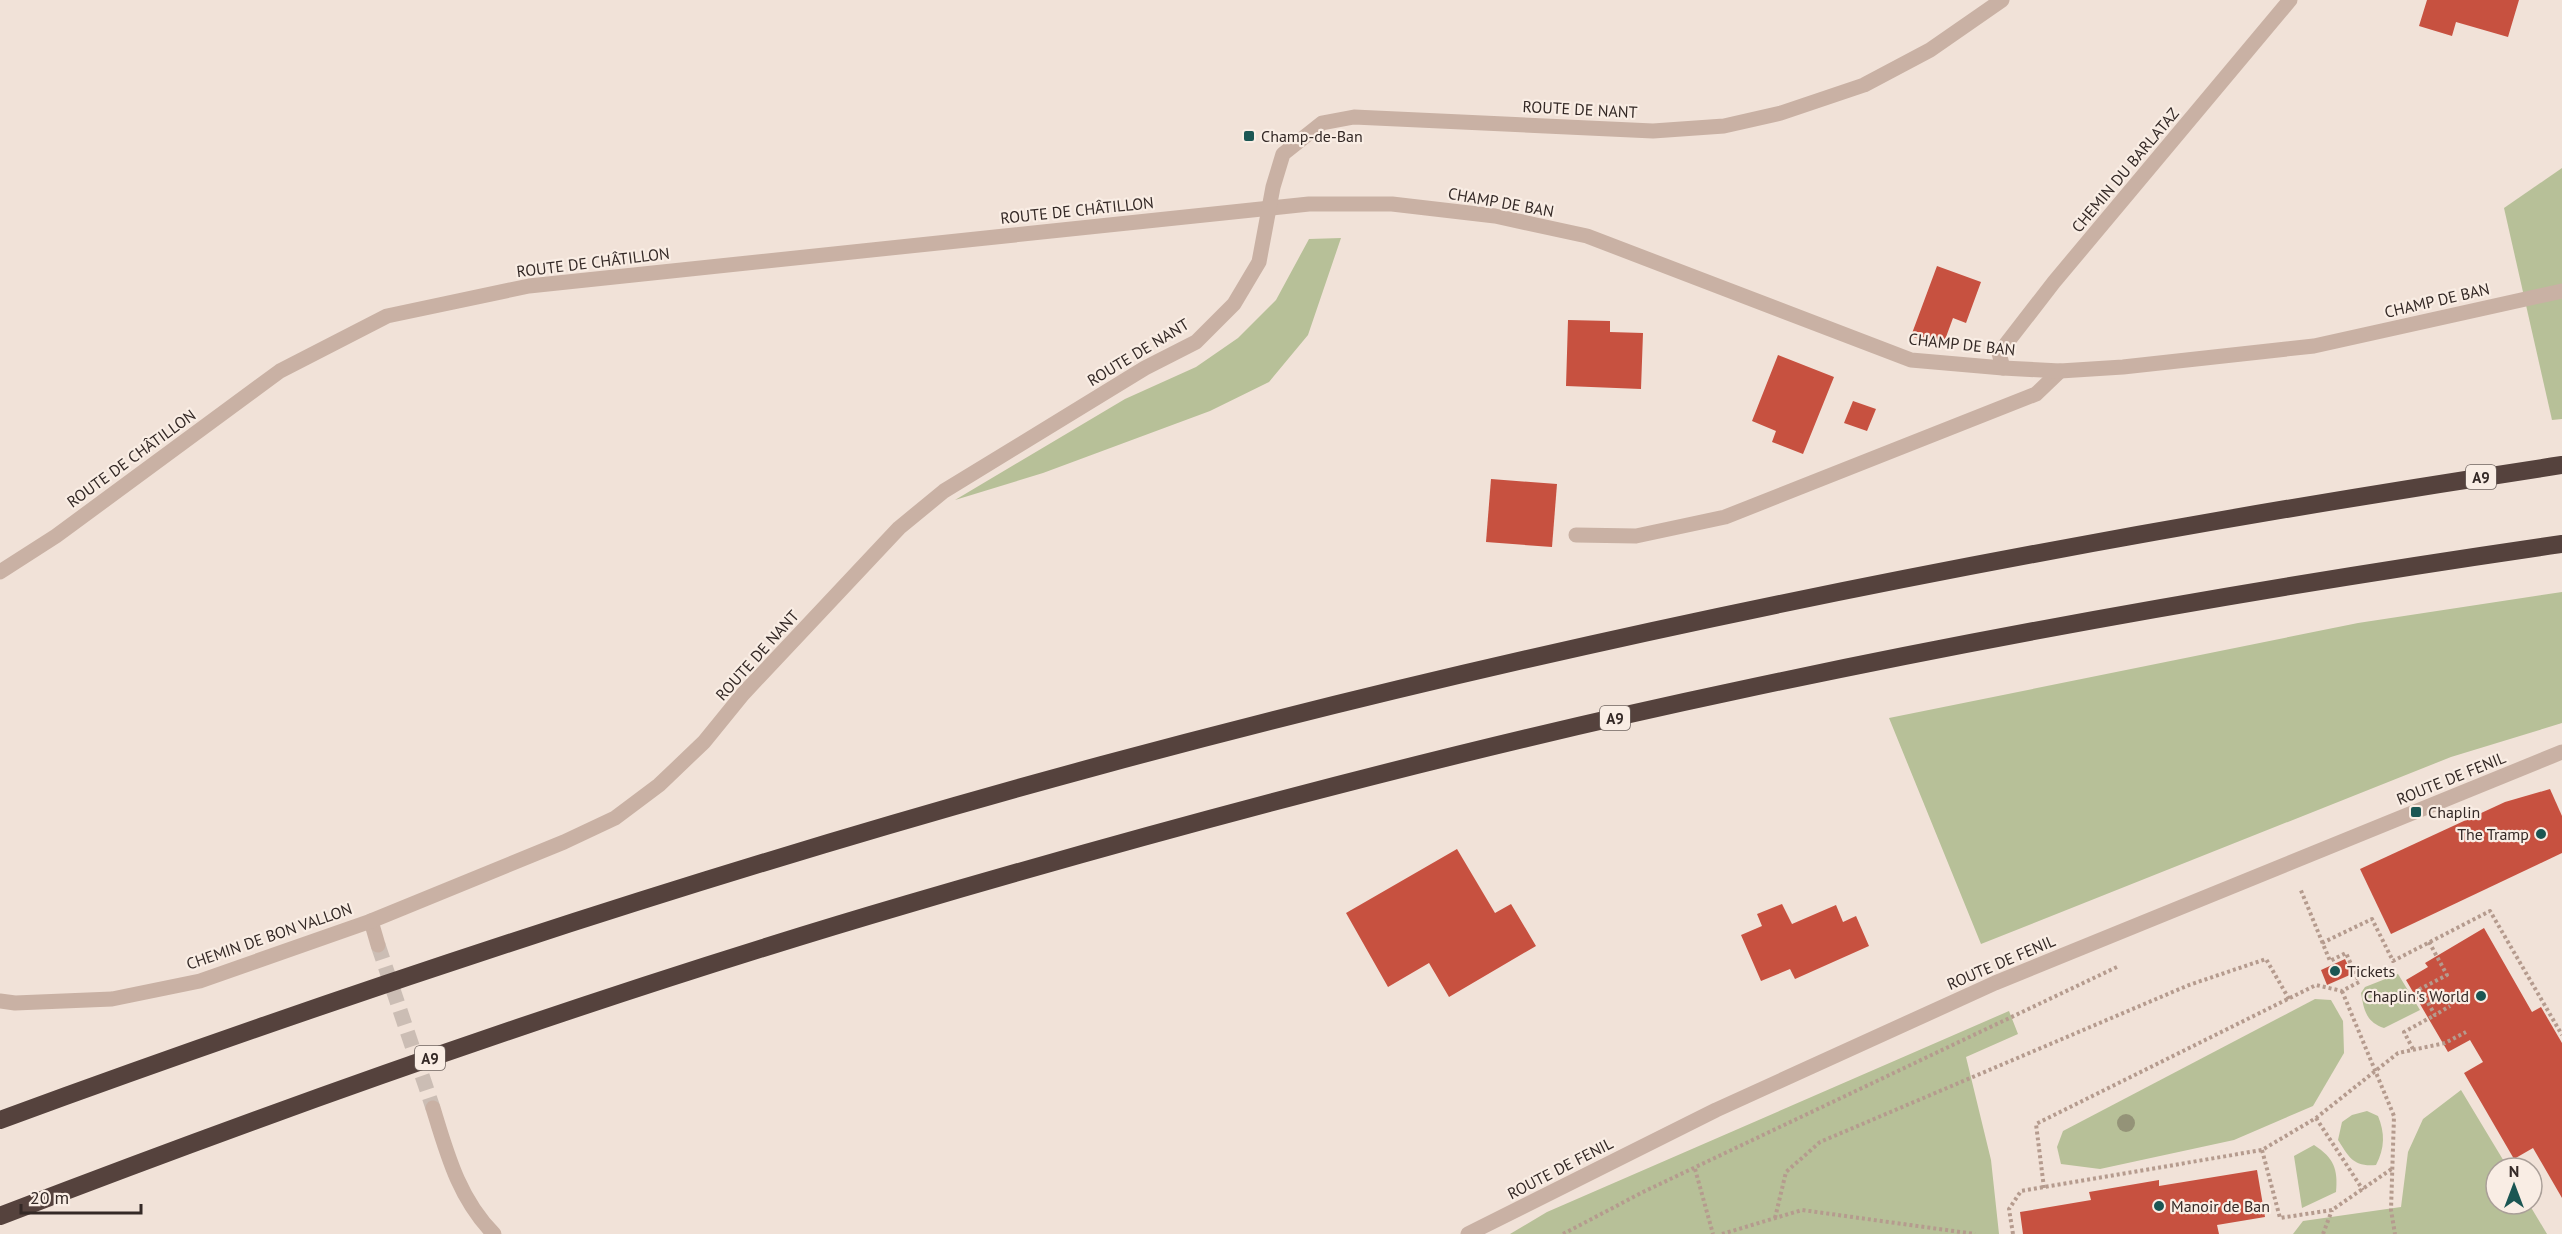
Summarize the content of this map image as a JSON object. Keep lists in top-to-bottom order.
{
  "streets": {
    "highway": ["A9"],
    "street": [
      "ROUTE DE NANT",
      "CHEMIN DU BARLATAZ",
      "CHAMP DE BAN",
      "ROUTE DE CHÂTILLON",
      "ROUTE DE FENIL",
      "CHEMIN DE BON VALLON"
    ]
  },
  "crossings": [
    ["ROUTE DE NANT", "CHAMP DE BAN"],
    ["ROUTE DE NANT", "ROUTE DE CHÂTILLON"],
    ["ROUTE DE NANT", "CHEMIN DE BON VALLON"],
    ["CHEMIN DU BARLATAZ", "CHAMP DE BAN"],
    ["CHAMP DE BAN", "ROUTE DE CHÂTILLON"]
  ],
  "places": {
    "transit": ["Champ-de-Ban", "Chaplin"],
    "other": [
      "The Tramp",
      "Tickets",
      "Chaplin's World",
      "Manoir de Ban"
    ]
  },
  "scale_bar": "20 m",
  "north": "top"
}
